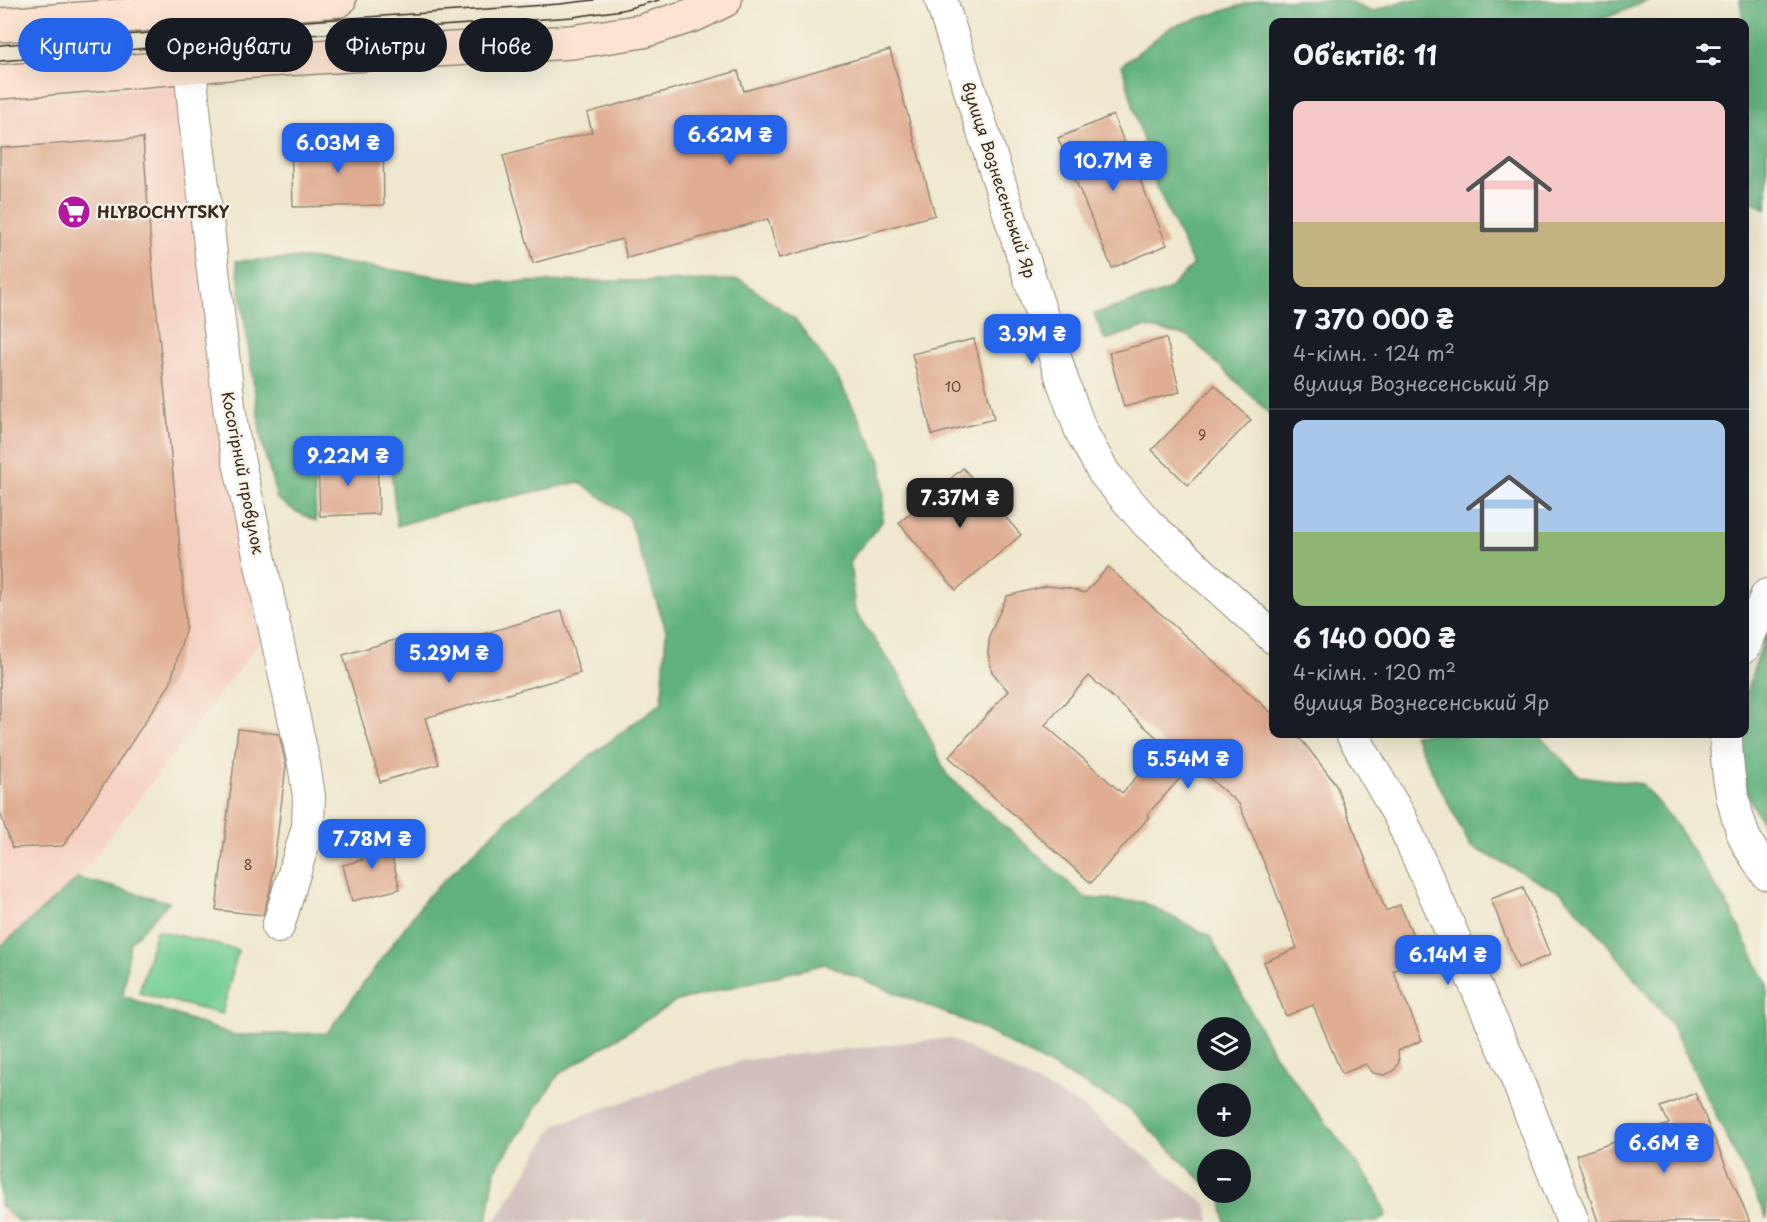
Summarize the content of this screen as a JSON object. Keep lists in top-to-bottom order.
{
  "streets": {
    "street": ["вулиця Вознесенський Яр", "Косогірний провулок"]
  },
  "places": {
    "supermarket": ["HLYBOCHYTSKY"]
  },
  "house_numbers": ["10", "9", "8"],
  "page": {
    "chip": [
      "Купити",
      "Орендувати",
      "Фільтри",
      "Нове"
    ],
    "heading": "Об’єктів: 11",
    "list": [
      {
        "name": "7 370 000 ₴",
        "note": "4-кімн. · 124 m² · вулиця Вознесенський Яр"
      },
      {
        "name": "6 140 000 ₴",
        "note": "4-кімн. · 120 m² · вулиця Вознесенський Яр"
      }
    ],
    "price": [
      "6.62M ₴",
      "6.03M ₴",
      "10.7M ₴",
      "3.9M ₴",
      "9.22M ₴",
      "7.37M ₴",
      "5.29M ₴",
      "5.54M ₴",
      "7.78M ₴",
      "6.14M ₴",
      "6.6M ₴"
    ],
    "map_buttons": ["+", "−"]
  }
}
